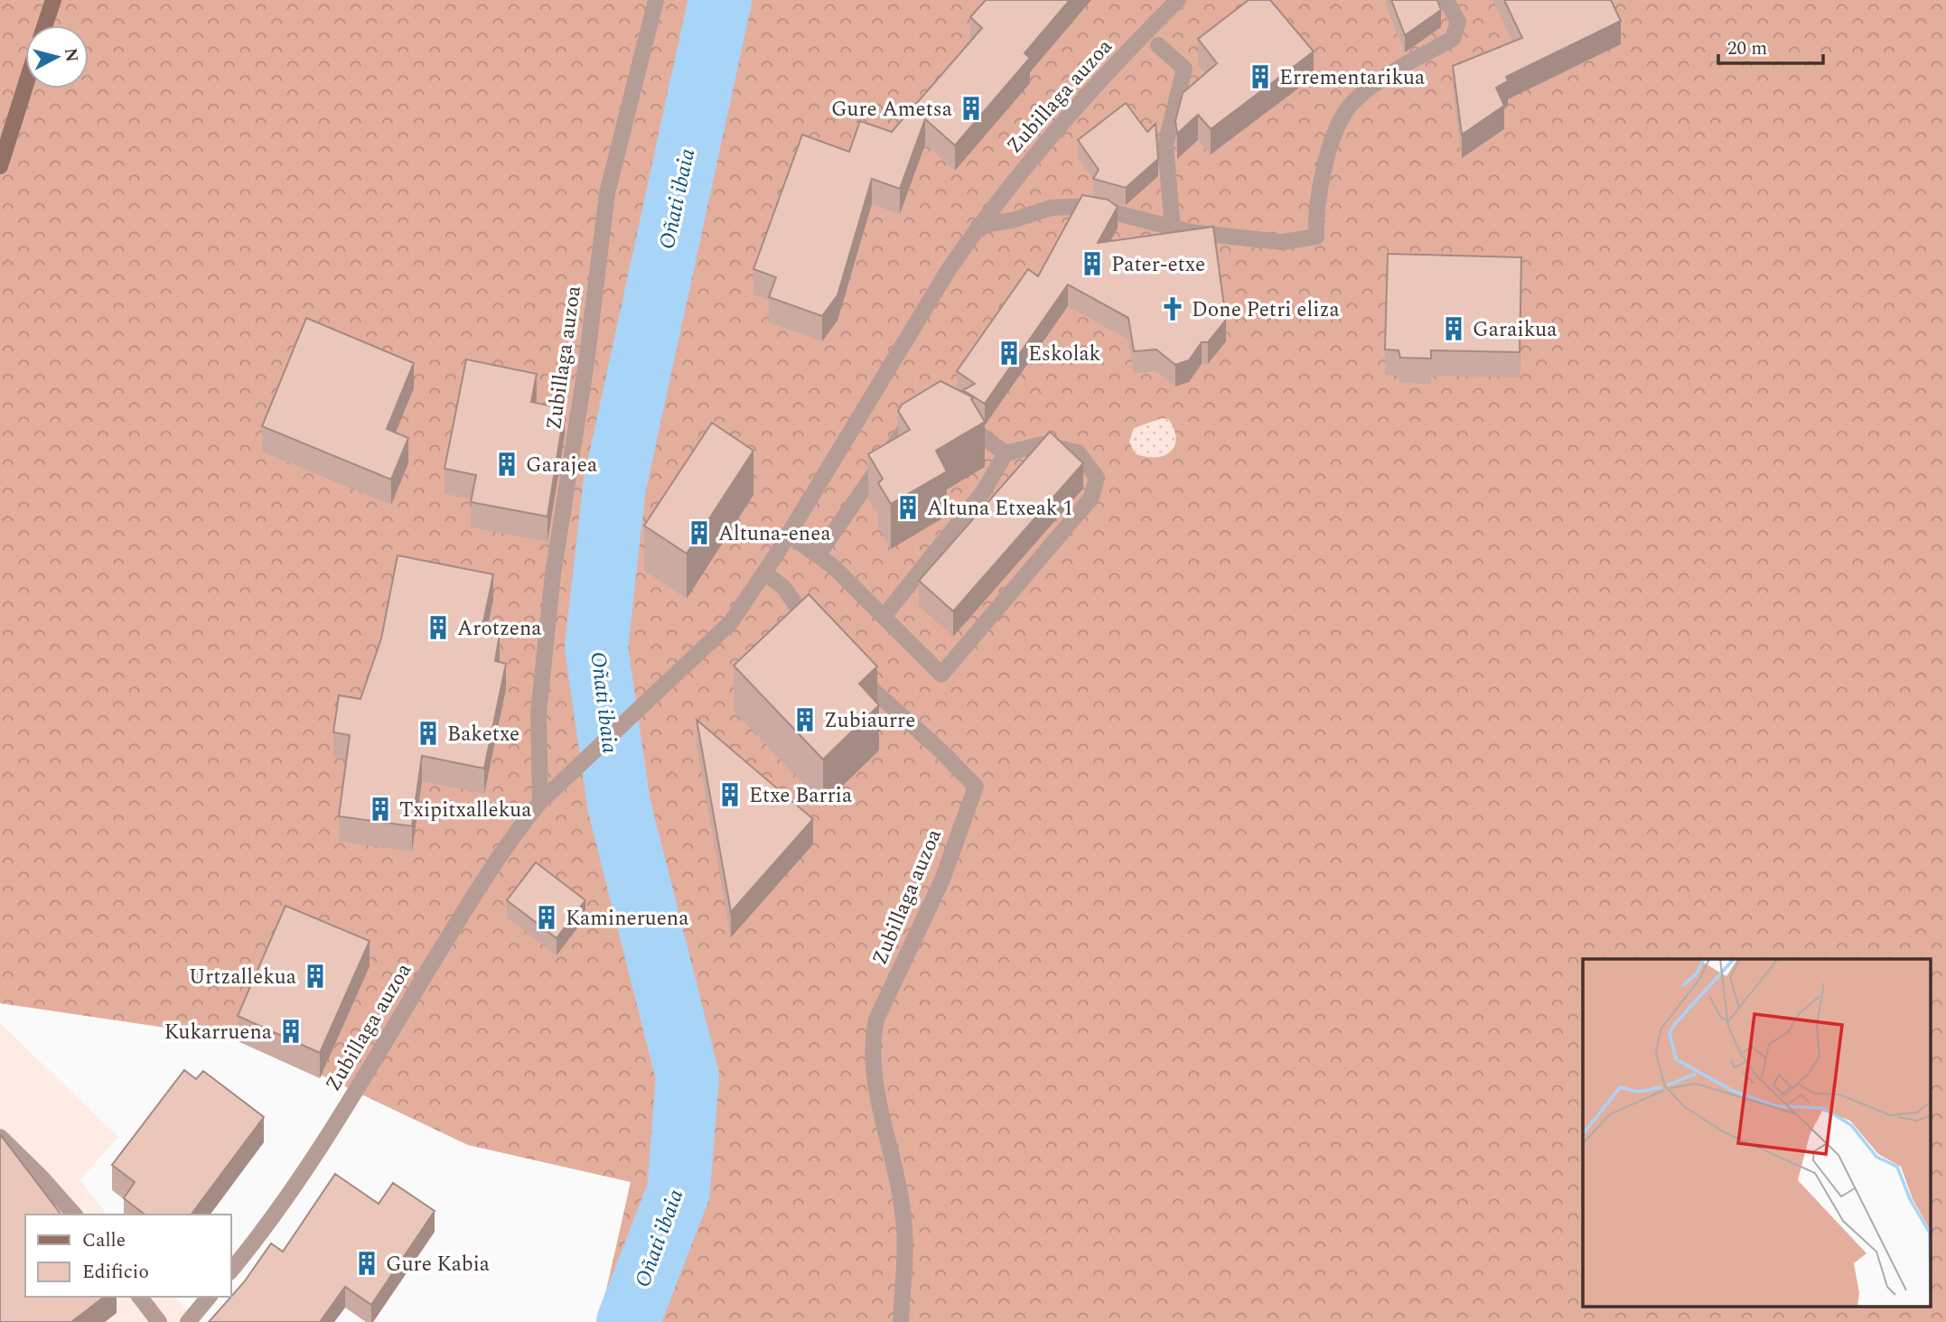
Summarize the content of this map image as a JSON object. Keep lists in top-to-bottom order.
{
  "streets": {
    "street": ["Zubillaga auzoa"]
  },
  "water": ["Oñati ibaia"],
  "places": {
    "building": [
      "Errementarikua",
      "Gure Ametsa",
      "Pater-etxe",
      "Garaikua",
      "Eskolak",
      "Garajea",
      "Altuna Etxeak 1",
      "Altuna-enea",
      "Arotzena",
      "Zubiaurre",
      "Baketxe",
      "Etxe Barria",
      "Txipitxallekua",
      "Kamineruena",
      "Urtzallekua",
      "Kukarruena",
      "Gure Kabia"
    ],
    "church": ["Done Petri eliza"]
  },
  "legend": ["Calle", "Edificio"],
  "scale_bar": "20 m",
  "north": "right"
}
